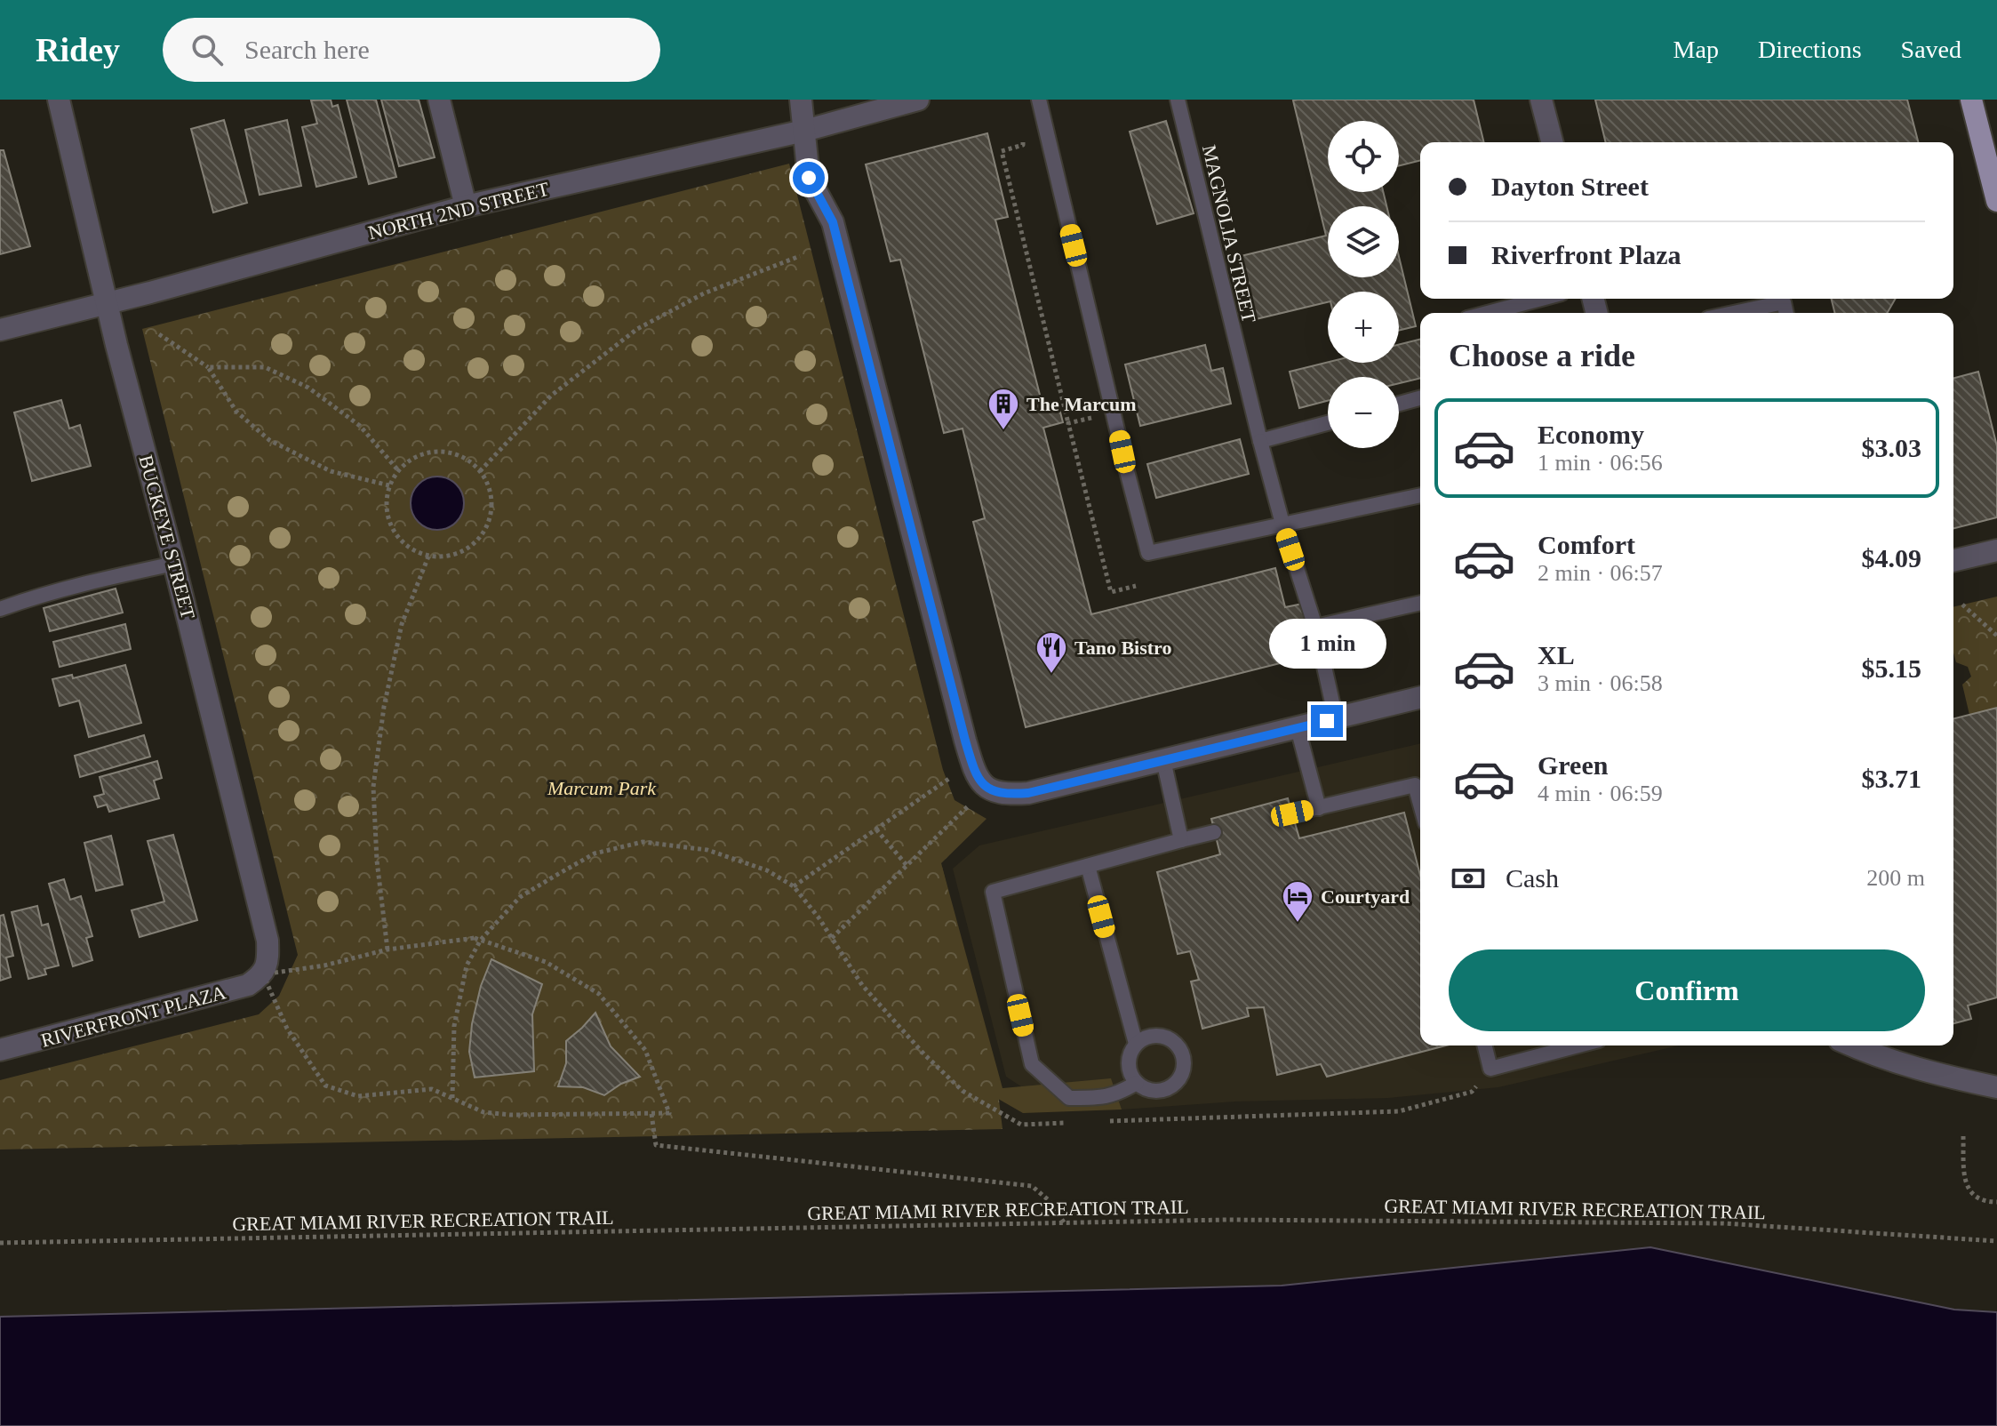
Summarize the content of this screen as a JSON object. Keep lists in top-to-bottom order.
{
  "streets": {
    "street": ["NORTH 2ND STREET", "BUCKEYE STREET", "RIVERFRONT PLAZA"],
    "lane": ["MAGNOLIA STREET"],
    "path": ["GREAT MIAMI RIVER RECREATION TRAIL"]
  },
  "crossings": [
    ["NORTH 2ND STREET", "BUCKEYE STREET"],
    ["BUCKEYE STREET", "RIVERFRONT PLAZA"]
  ],
  "parks": ["Marcum Park"],
  "places": {
    "building": ["The Marcum"],
    "restaurant": ["Tano Bistro"],
    "hotel": ["Courtyard"]
  },
  "page": {
    "header": "Ridey",
    "search": "Search here",
    "nav": ["Map", "Directions", "Saved"],
    "map_buttons": ["+", "−"],
    "banner": ["Dayton Street", "Riverfront Plaza"],
    "heading": "Choose a ride",
    "list": [
      {
        "name": "Economy",
        "note": "1 min · 06:56",
        "value": "$3.03"
      },
      {
        "name": "Comfort",
        "note": "2 min · 06:57",
        "value": "$4.09"
      },
      {
        "name": "XL",
        "note": "3 min · 06:58",
        "value": "$5.15"
      },
      {
        "name": "Green",
        "note": "4 min · 06:59",
        "value": "$3.71"
      }
    ],
    "bubble": "1 min",
    "pay": ["Cash", "200 m"],
    "buttons": "Confirm"
  }
}
